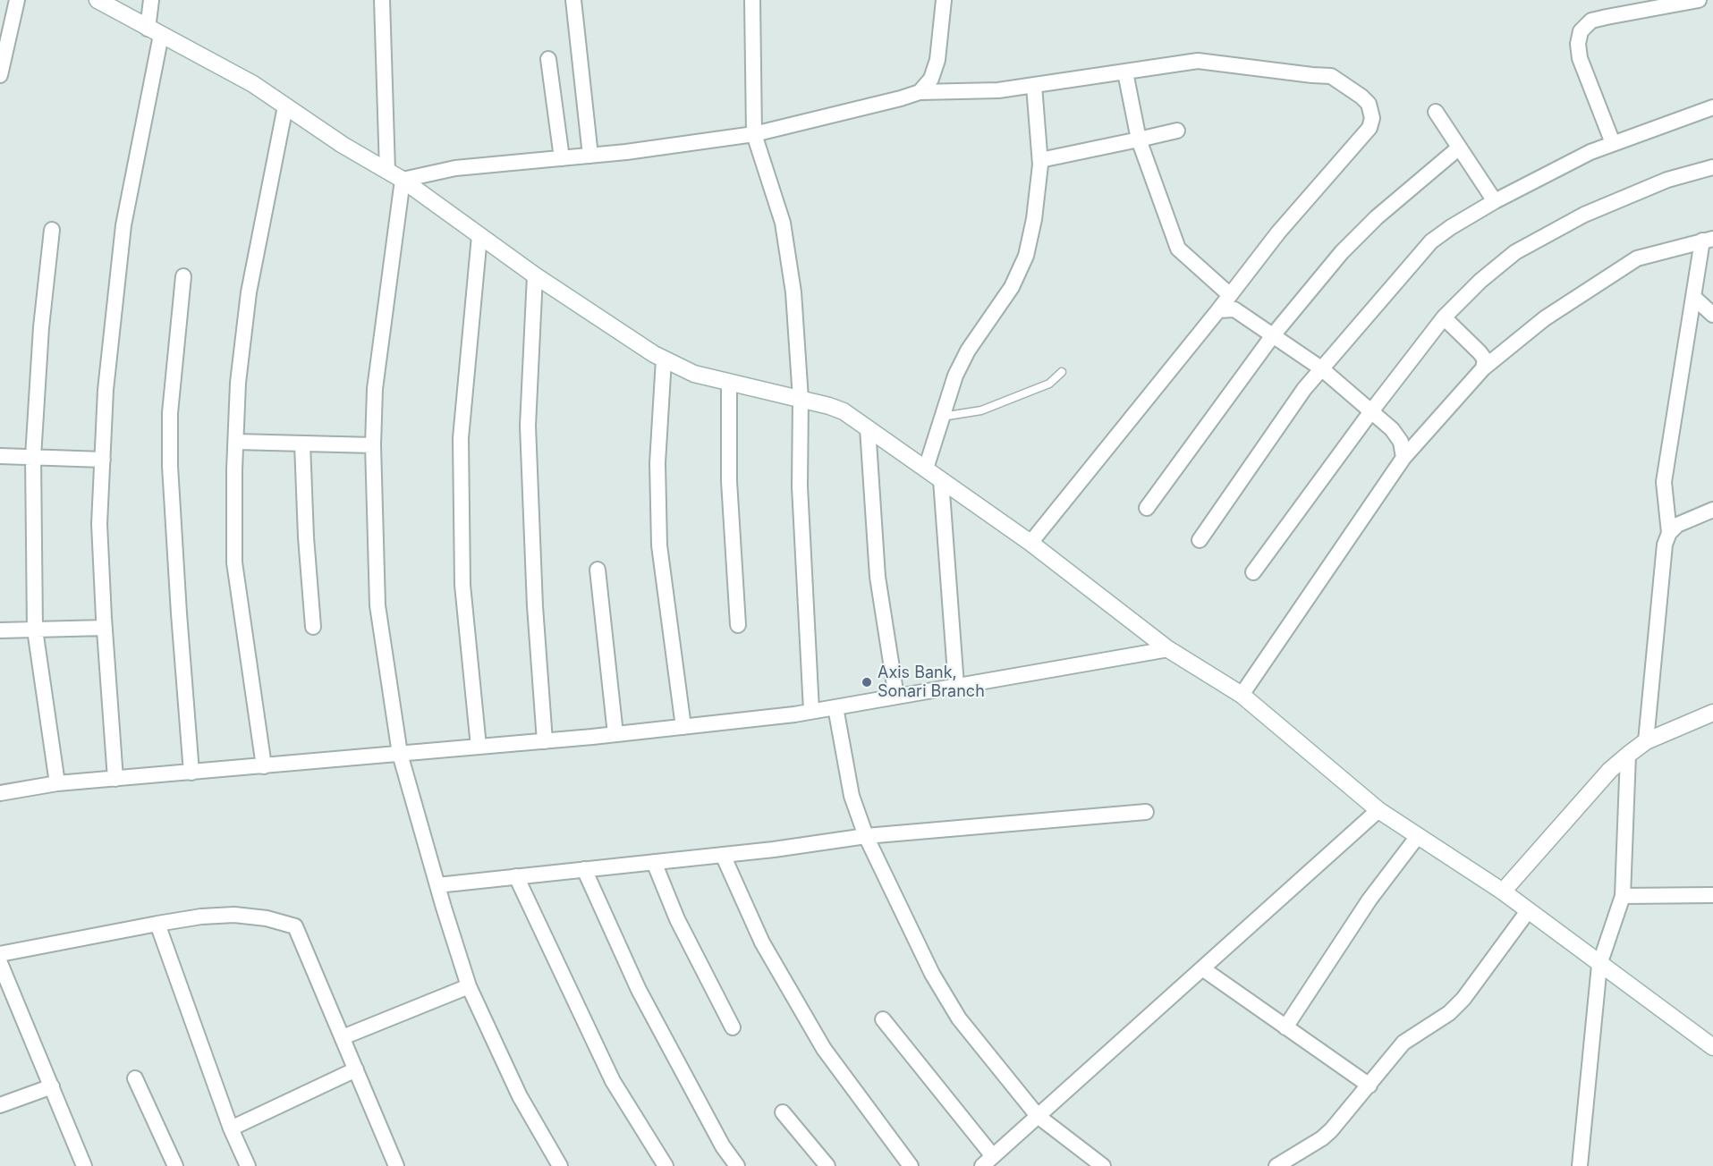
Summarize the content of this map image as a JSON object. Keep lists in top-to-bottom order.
{
  "places": ["Axis Bank, Sonari Branch"]
}
